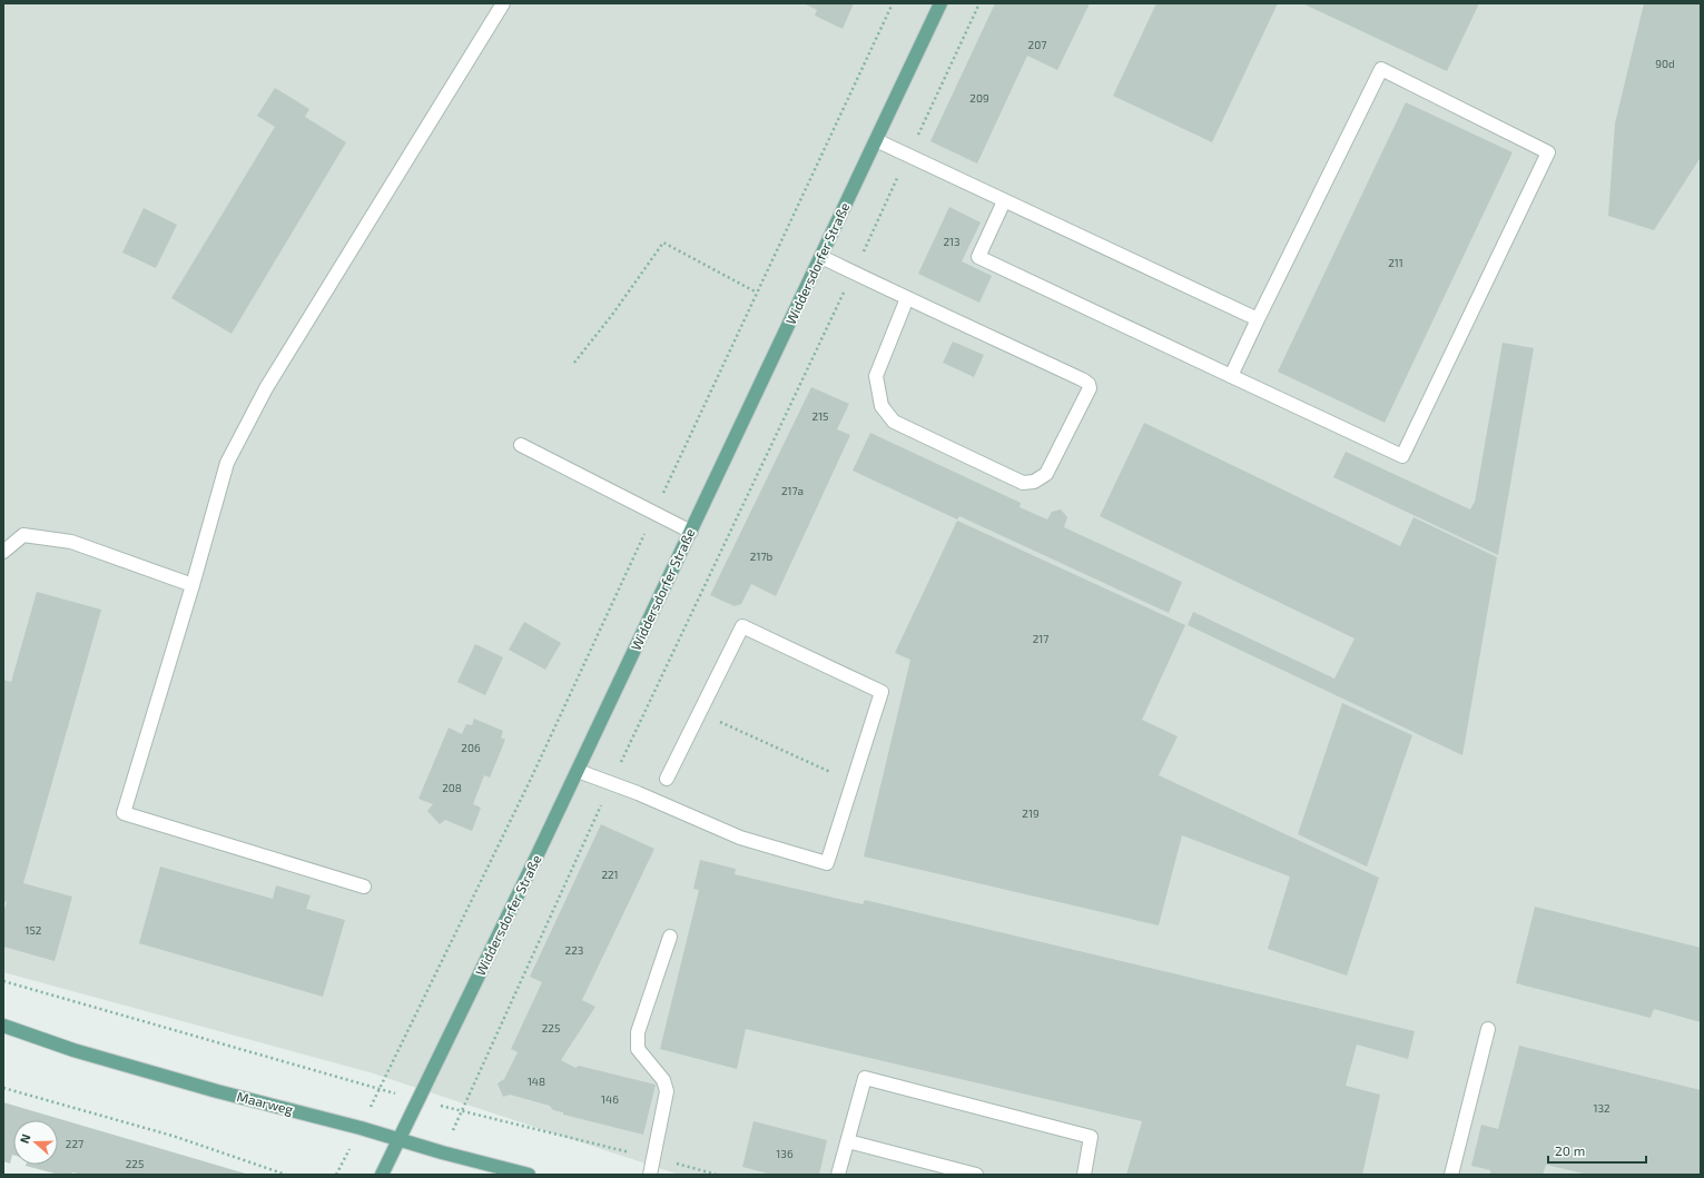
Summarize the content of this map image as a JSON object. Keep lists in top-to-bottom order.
{
  "streets": {
    "main road": ["Widdersdorfer Straße", "Maarweg"]
  },
  "crossings": [
    ["Widdersdorfer Straße", "Maarweg"]
  ],
  "house_numbers": [
    "207",
    "90d",
    "209",
    "213",
    "211",
    "215",
    "217a",
    "217b",
    "217",
    "206",
    "208",
    "219",
    "221",
    "152",
    "223",
    "225",
    "148",
    "146",
    "132",
    "227",
    "136",
    "225"
  ],
  "scale_bar": "20 m",
  "north": "left"
}
